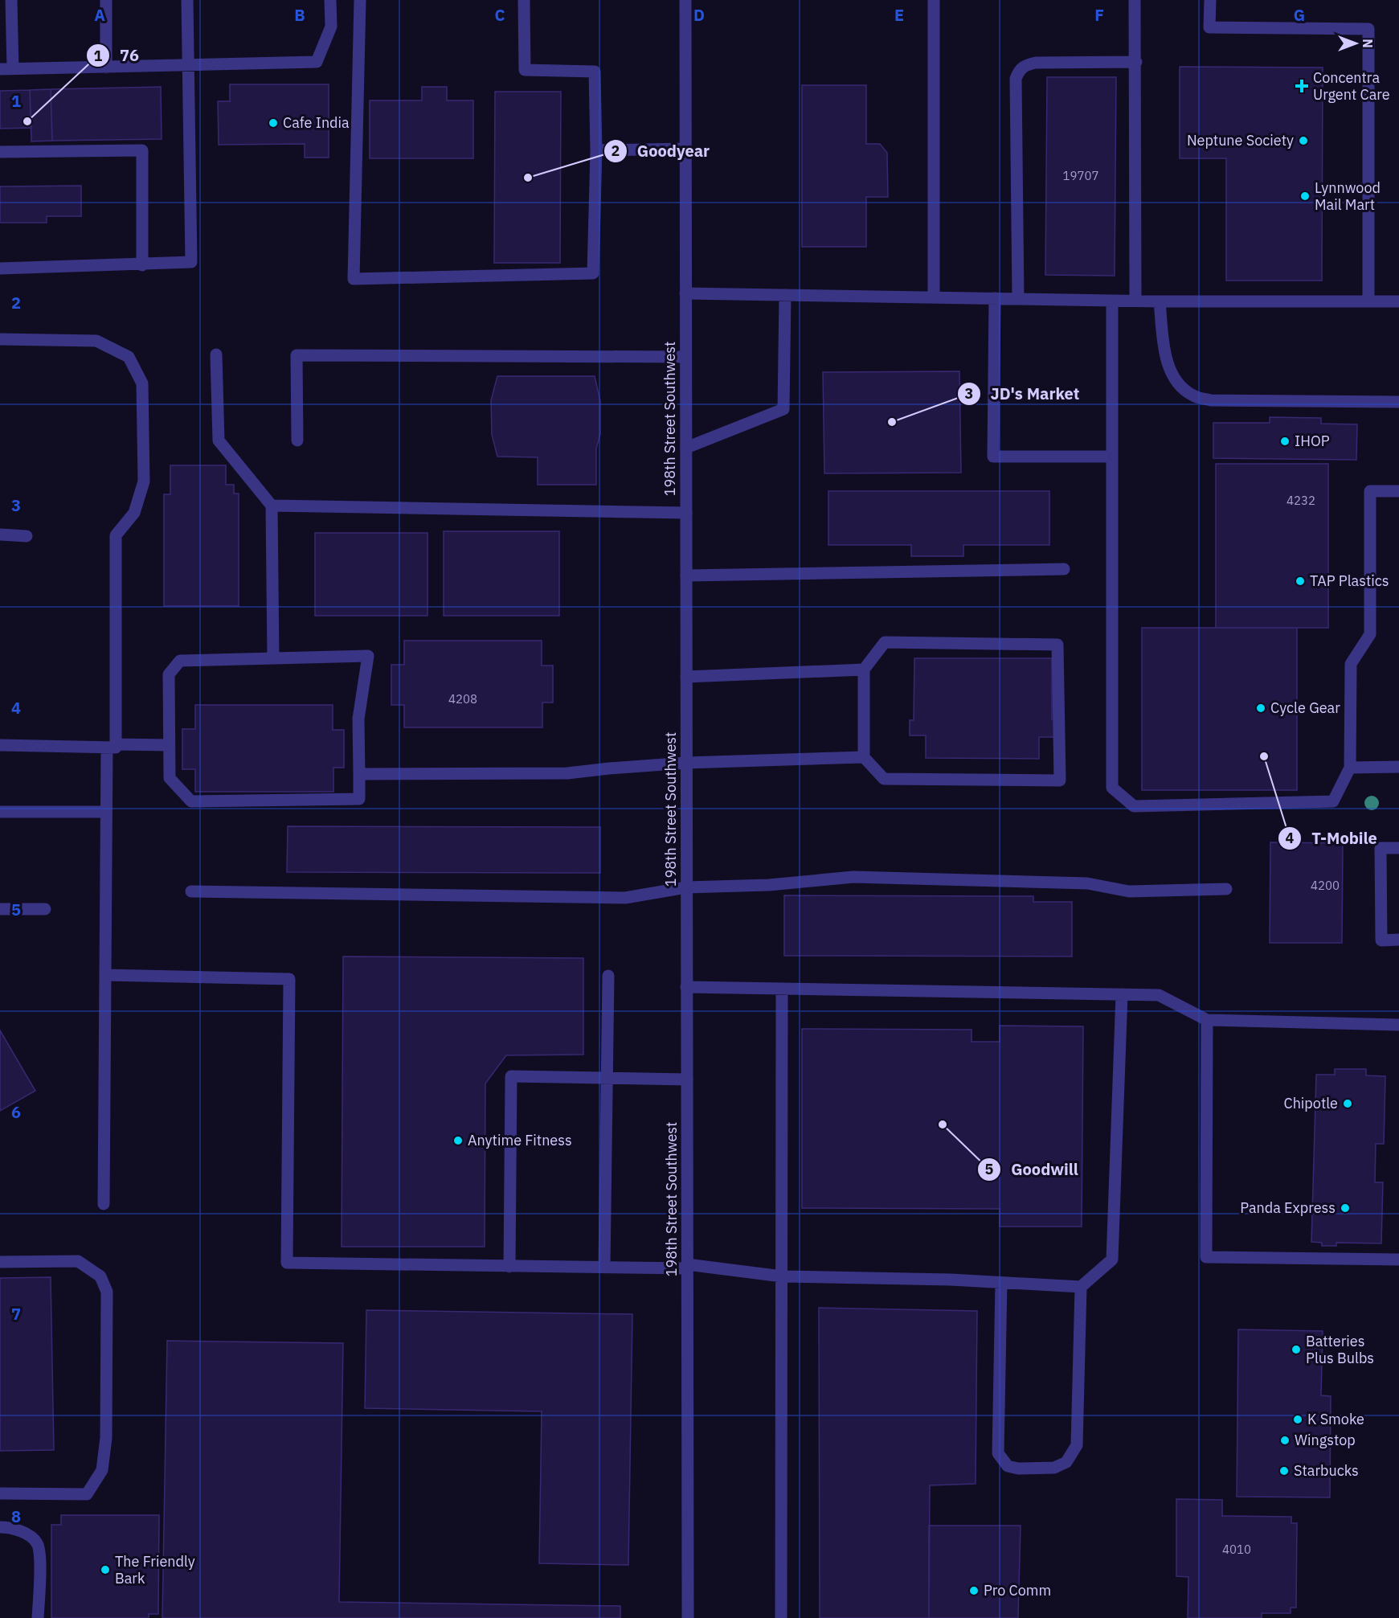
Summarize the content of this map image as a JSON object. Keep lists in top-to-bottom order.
{
  "streets": {
    "street": ["198th Street Southwest"]
  },
  "places": {
    "health": ["Concentra Urgent Care"],
    "other": [
      "76",
      "Cafe India",
      "Neptune Society",
      "Goodyear",
      "Lynnwood Mail Mart",
      "JD's Market",
      "IHOP",
      "TAP Plastics",
      "Cycle Gear",
      "T-Mobile",
      "Chipotle",
      "Goodwill",
      "Anytime Fitness",
      "Panda Express",
      "Batteries Plus Bulbs",
      "K Smoke",
      "Wingstop",
      "Starbucks",
      "The Friendly Bark",
      "Pro Comm"
    ]
  },
  "house_numbers": [
    "19707",
    "4232",
    "4208",
    "4200",
    "4010"
  ],
  "north": "right",
  "grid": {
    "columns": [
      "A",
      "B",
      "C",
      "D",
      "E",
      "F",
      "G"
    ],
    "rows": [
      "1",
      "2",
      "3",
      "4",
      "5",
      "6",
      "7",
      "8"
    ]
  }
}
